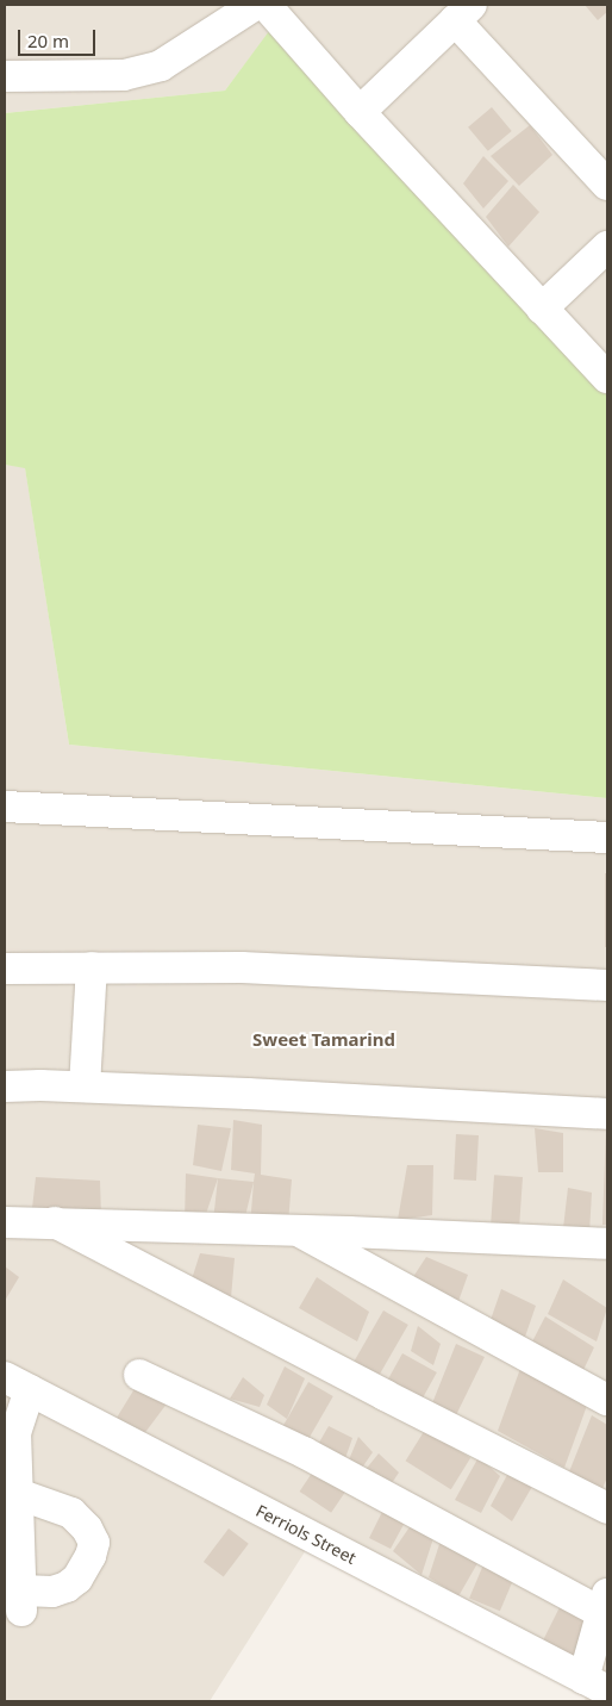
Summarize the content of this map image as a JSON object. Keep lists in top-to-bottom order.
{
  "streets": {
    "street": ["Ferriols Street"]
  },
  "districts": ["Sweet Tamarind"],
  "scale_bar": "20 m"
}
